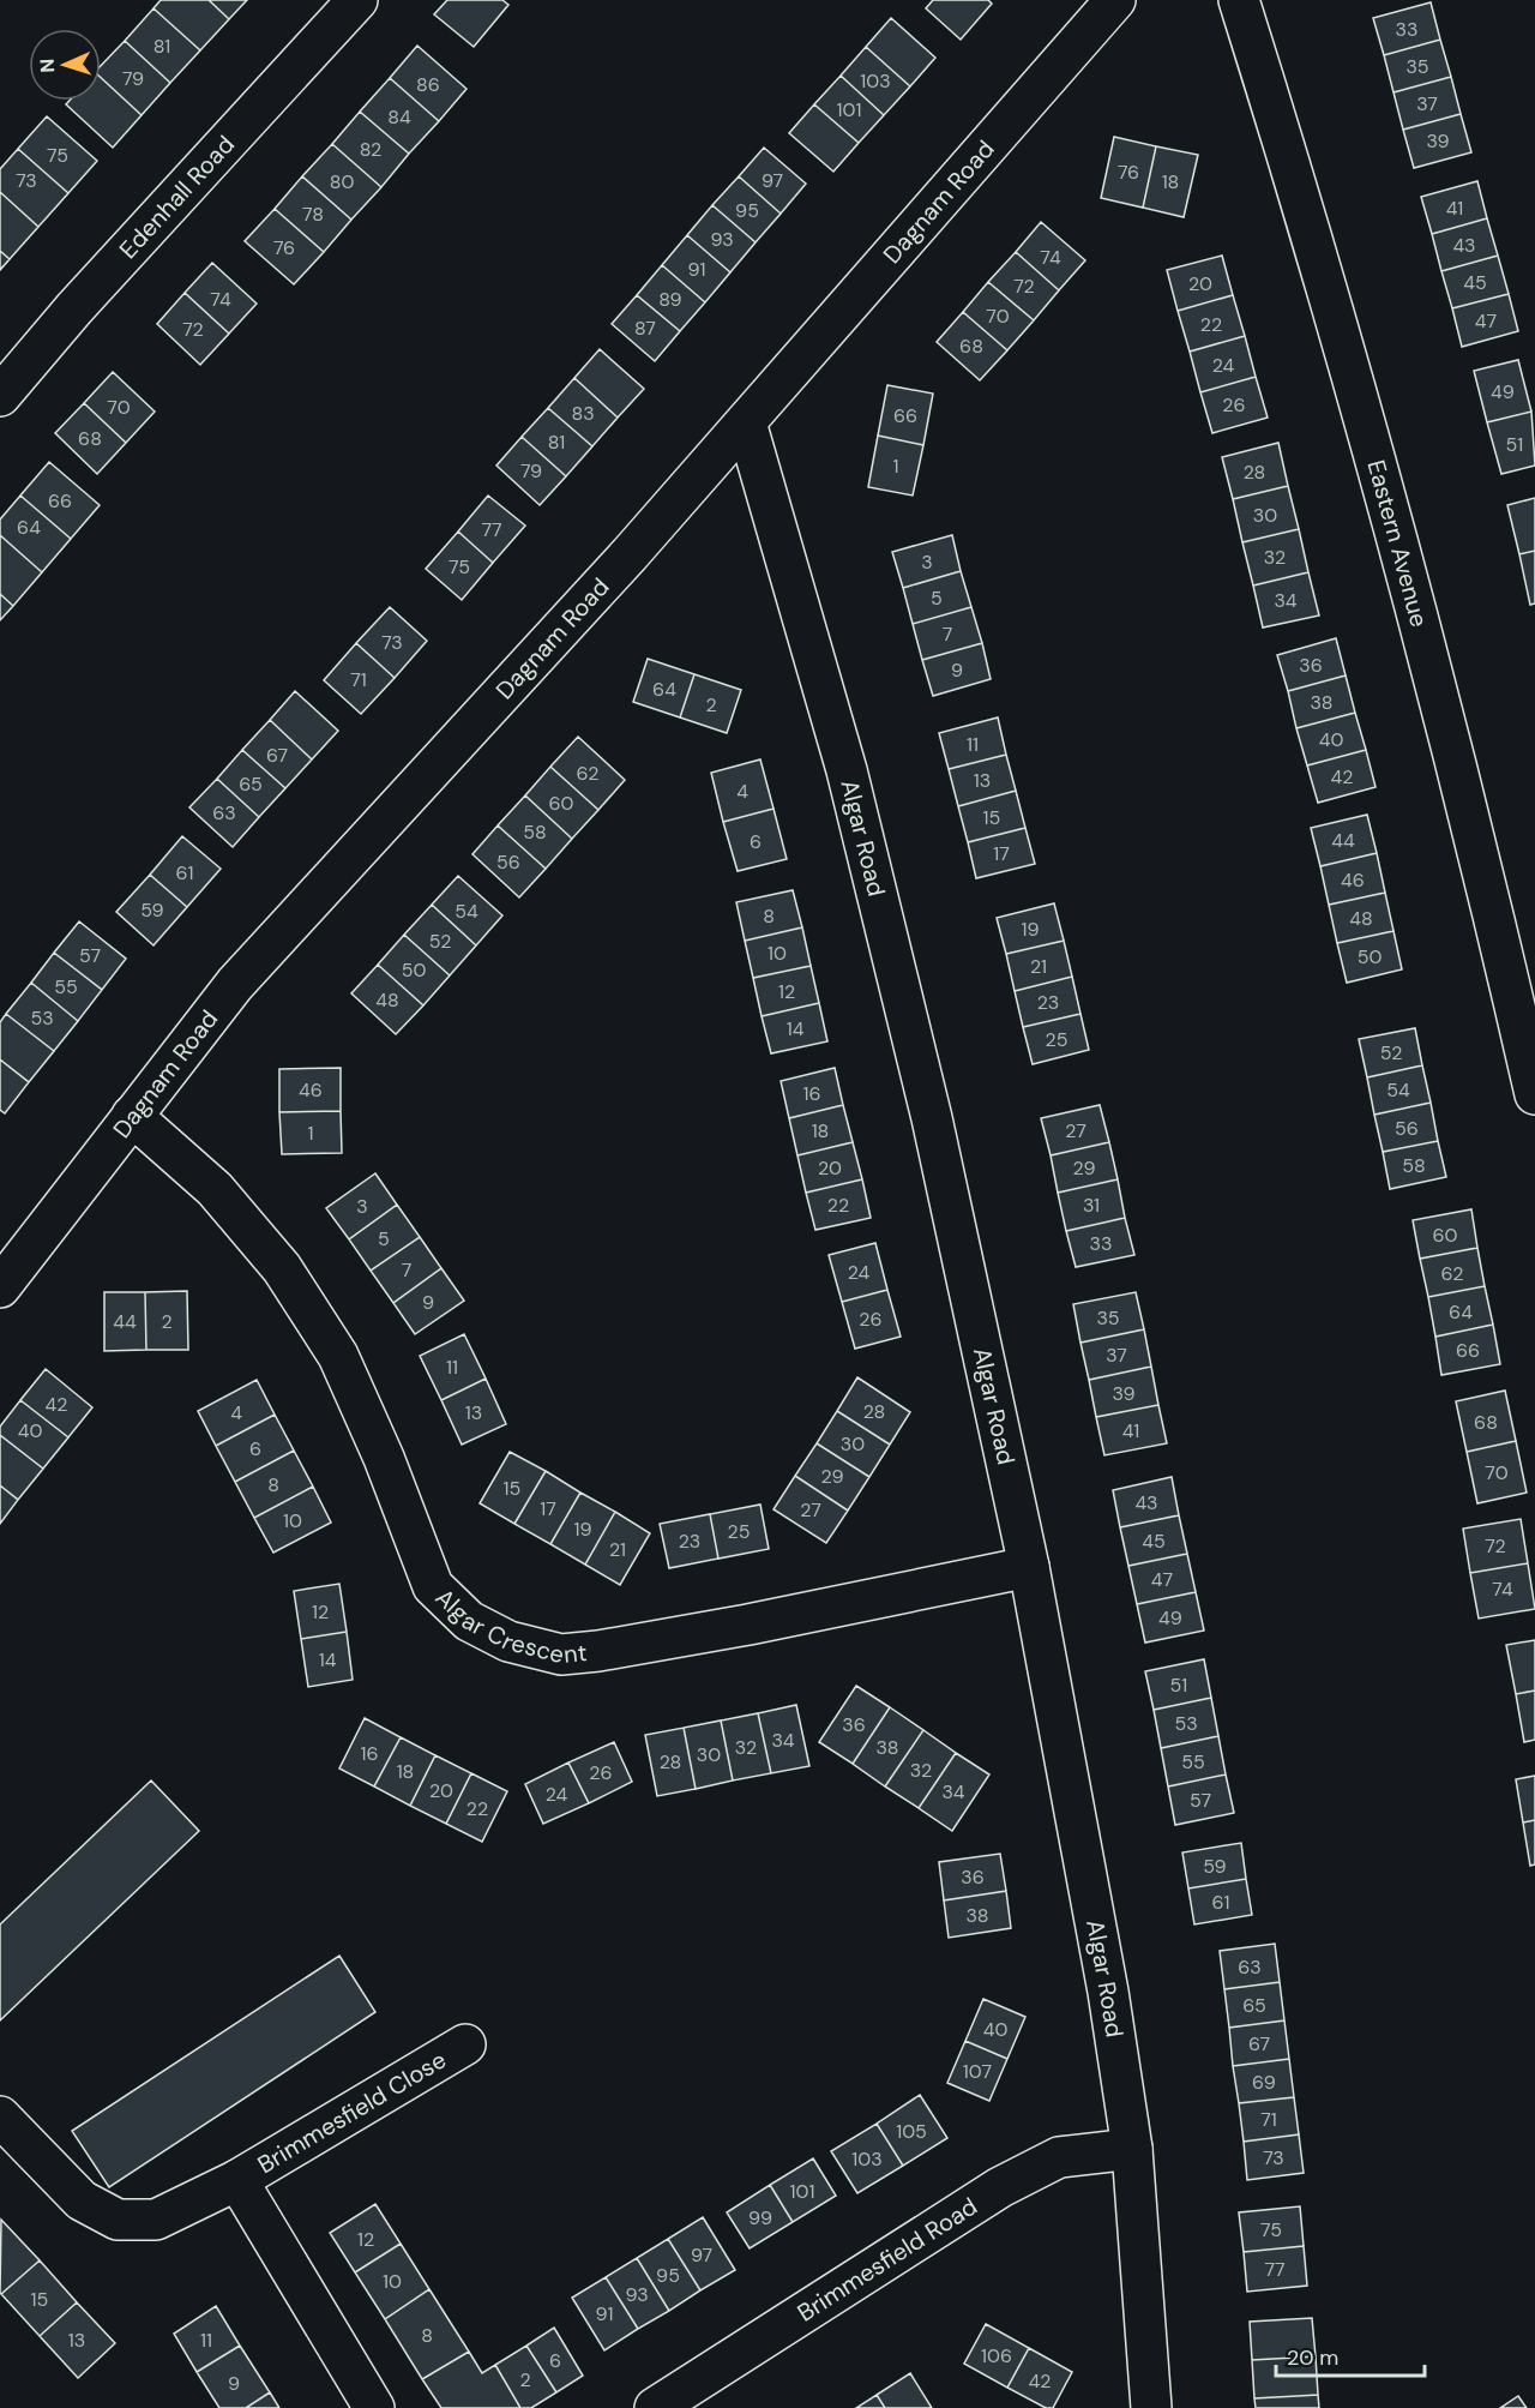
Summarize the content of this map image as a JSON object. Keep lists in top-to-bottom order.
{
  "streets": {
    "street": [
      "Edenhall Road",
      "Dagnam Road",
      "Eastern Avenue",
      "Algar Road",
      "Algar Crescent",
      "Brimmesfield Close",
      "Brimmesfield Road"
    ]
  },
  "crossings": [
    ["Dagnam Road", "Algar Road"],
    ["Dagnam Road", "Algar Crescent"],
    ["Algar Road", "Algar Crescent"],
    ["Algar Road", "Brimmesfield Road"]
  ],
  "house_numbers": [
    "33",
    "81",
    "35",
    "79",
    "103",
    "86",
    "37",
    "101",
    "84",
    "39",
    "82",
    "75",
    "76",
    "73",
    "97",
    "80",
    "18",
    "41",
    "95",
    "78",
    "93",
    "43",
    "76",
    "74",
    "91",
    "45",
    "20",
    "72",
    "74",
    "89",
    "70",
    "47",
    "22",
    "87",
    "72",
    "68",
    "24",
    "49",
    "26",
    "70",
    "83",
    "66",
    "68",
    "81",
    "51",
    "1",
    "79",
    "28",
    "66",
    "30",
    "64",
    "77",
    "32",
    "3",
    "75",
    "5",
    "34",
    "7",
    "73",
    "36",
    "9",
    "71",
    "64",
    "38",
    "2",
    "40",
    "11",
    "67",
    "62",
    "42",
    "13",
    "65",
    "4",
    "60",
    "63",
    "15",
    "58",
    "44",
    "6",
    "17",
    "56",
    "61",
    "46",
    "59",
    "54",
    "8",
    "48",
    "19",
    "52",
    "10",
    "57",
    "50",
    "21",
    "50",
    "55",
    "12",
    "48",
    "23",
    "53",
    "14",
    "25",
    "52",
    "46",
    "54",
    "16",
    "56",
    "18",
    "27",
    "1",
    "58",
    "20",
    "29",
    "22",
    "31",
    "3",
    "60",
    "5",
    "33",
    "7",
    "24",
    "62",
    "9",
    "64",
    "35",
    "26",
    "44",
    "2",
    "66",
    "37",
    "11",
    "39",
    "42",
    "28",
    "4",
    "13",
    "68",
    "40",
    "41",
    "30",
    "6",
    "70",
    "29",
    "8",
    "15",
    "43",
    "17",
    "27",
    "10",
    "19",
    "25",
    "23",
    "45",
    "72",
    "21",
    "47",
    "74",
    "12",
    "49",
    "14",
    "51",
    "53",
    "36",
    "34",
    "32",
    "38",
    "16",
    "30",
    "28",
    "55",
    "32",
    "18",
    "26",
    "20",
    "34",
    "24",
    "57",
    "22",
    "59",
    "36",
    "61",
    "38",
    "63",
    "65",
    "40",
    "67",
    "107",
    "69",
    "71",
    "105",
    "73",
    "103",
    "101",
    "99",
    "75",
    "12",
    "97",
    "77",
    "95",
    "10",
    "93",
    "15",
    "91",
    "8",
    "13",
    "11",
    "106",
    "6",
    "2",
    "42",
    "9"
  ],
  "scale_bar": "20 m",
  "north": "left"
}
